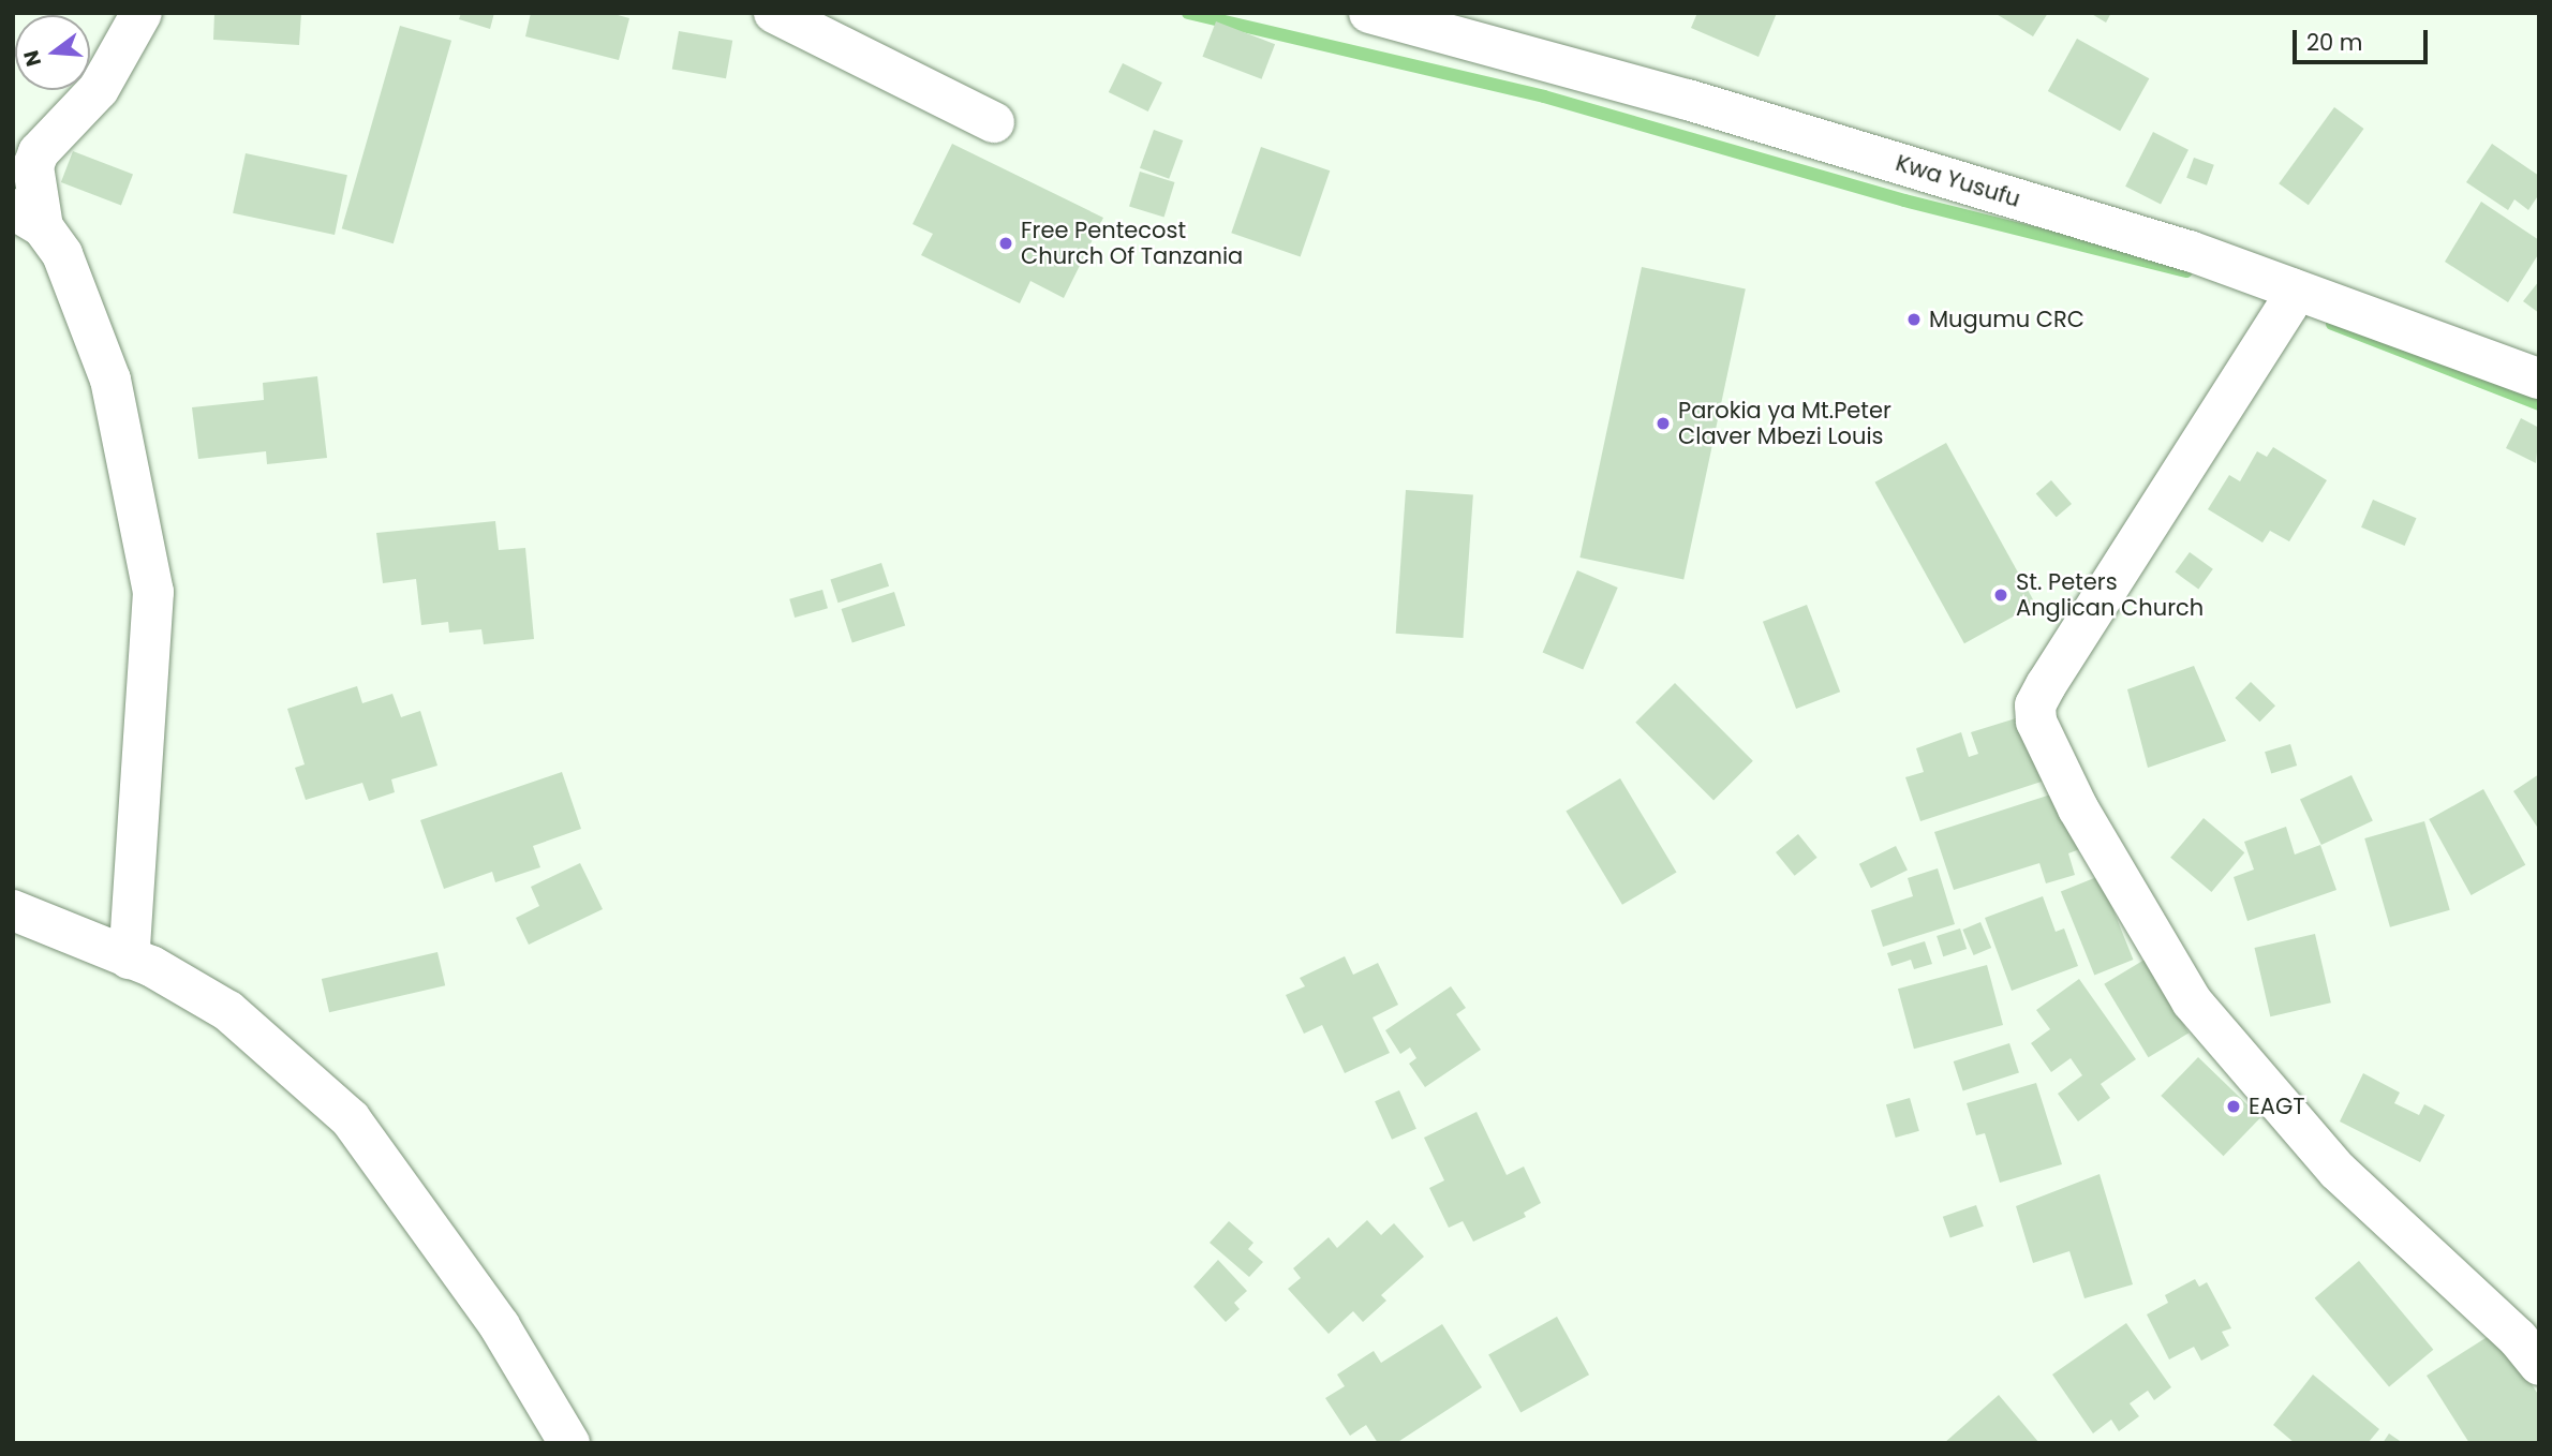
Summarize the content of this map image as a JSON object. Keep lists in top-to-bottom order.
{
  "streets": {
    "street": ["Kwa Yusufu"]
  },
  "places": [
    "Free Pentecost Church Of Tanzania",
    "Mugumu CRC",
    "Parokia ya Mt.Peter Claver Mbezi Louis",
    "St. Peters Anglican Church",
    "EAGT"
  ],
  "scale_bar": "20 m",
  "north": "left"
}
